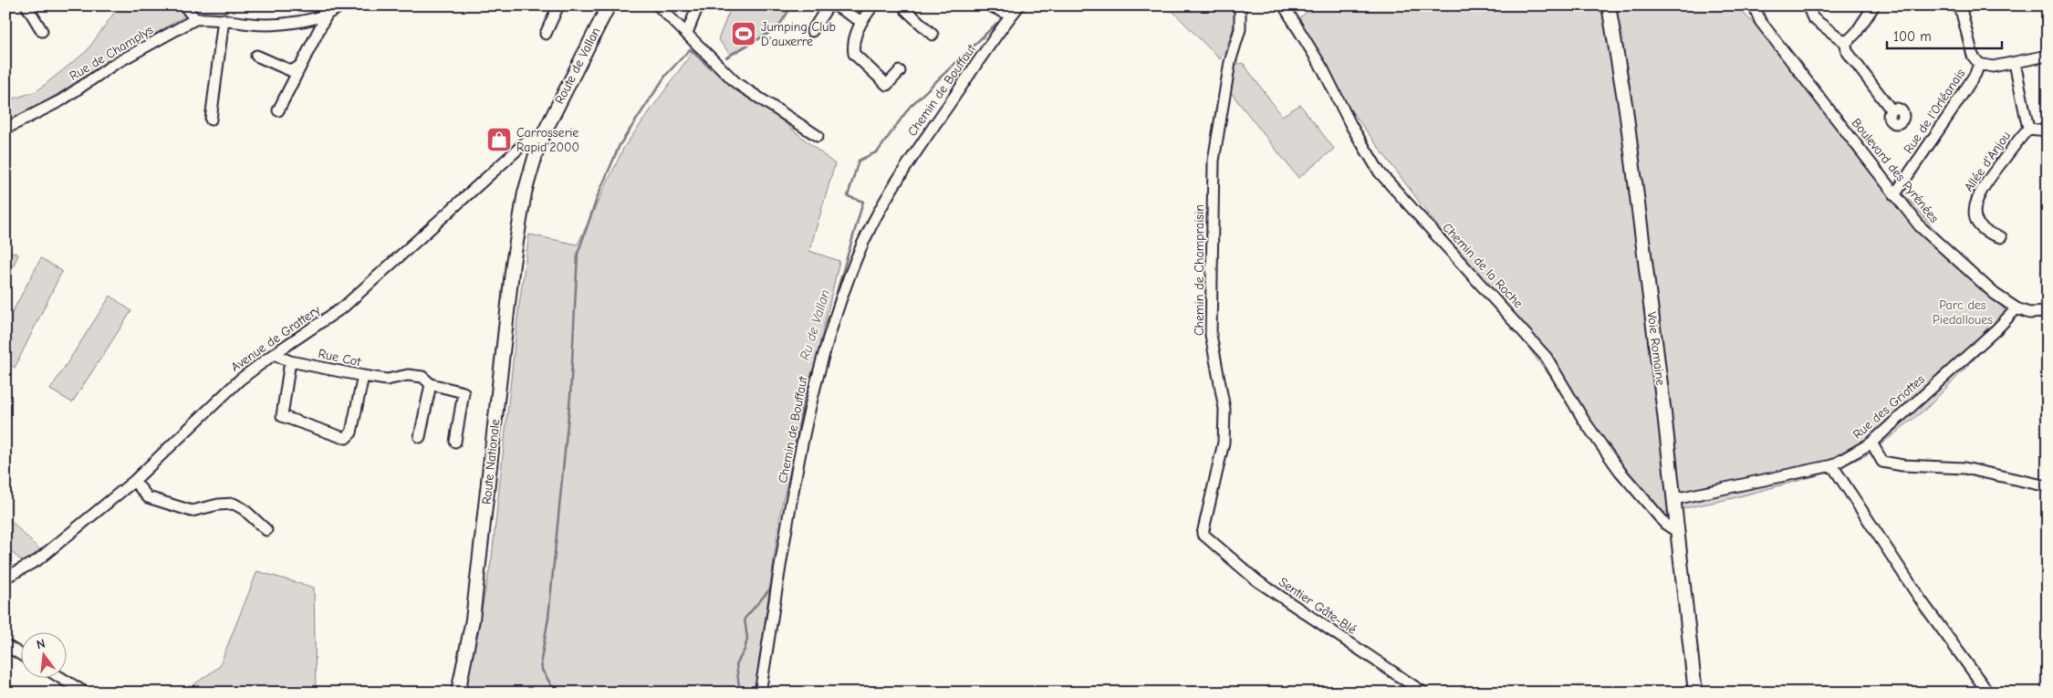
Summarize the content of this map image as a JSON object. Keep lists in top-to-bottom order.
{
  "streets": {
    "main road": ["Route de Vallan", "Voie Romaine", "Route Nationale"],
    "street": [
      "Rue de Champlys",
      "Chemin de Bouffaut",
      "Rue de l'Orléanais",
      "Allée d'Anjou",
      "Boulevard des Pyrénées",
      "Chemin de la Roche",
      "Chemin de Champraisin",
      "Avenue de Grattery",
      "Rue Cot",
      "Rue des Griottes",
      "Sentier Gâte-Blé"
    ]
  },
  "crossings": [
    ["Route de Vallan", "Avenue de Grattery"],
    ["Route de Vallan", "Route Nationale"],
    ["Rue de l'Orléanais", "Boulevard des Pyrénées"],
    ["Boulevard des Pyrénées", "Rue des Griottes"],
    ["Chemin de la Roche", "Voie Romaine"],
    ["Chemin de Champraisin", "Sentier Gâte-Blé"],
    ["Avenue de Grattery", "Rue Cot"],
    ["Voie Romaine", "Rue des Griottes"]
  ],
  "water": ["Ru de Vallan"],
  "parks": ["Parc des Piedalloues"],
  "places": {
    "sports": ["Jumping Club D'auxerre"],
    "shop": ["Carrosserie Rapid'2000"]
  },
  "scale_bar": "100 m",
  "north": "top"
}
